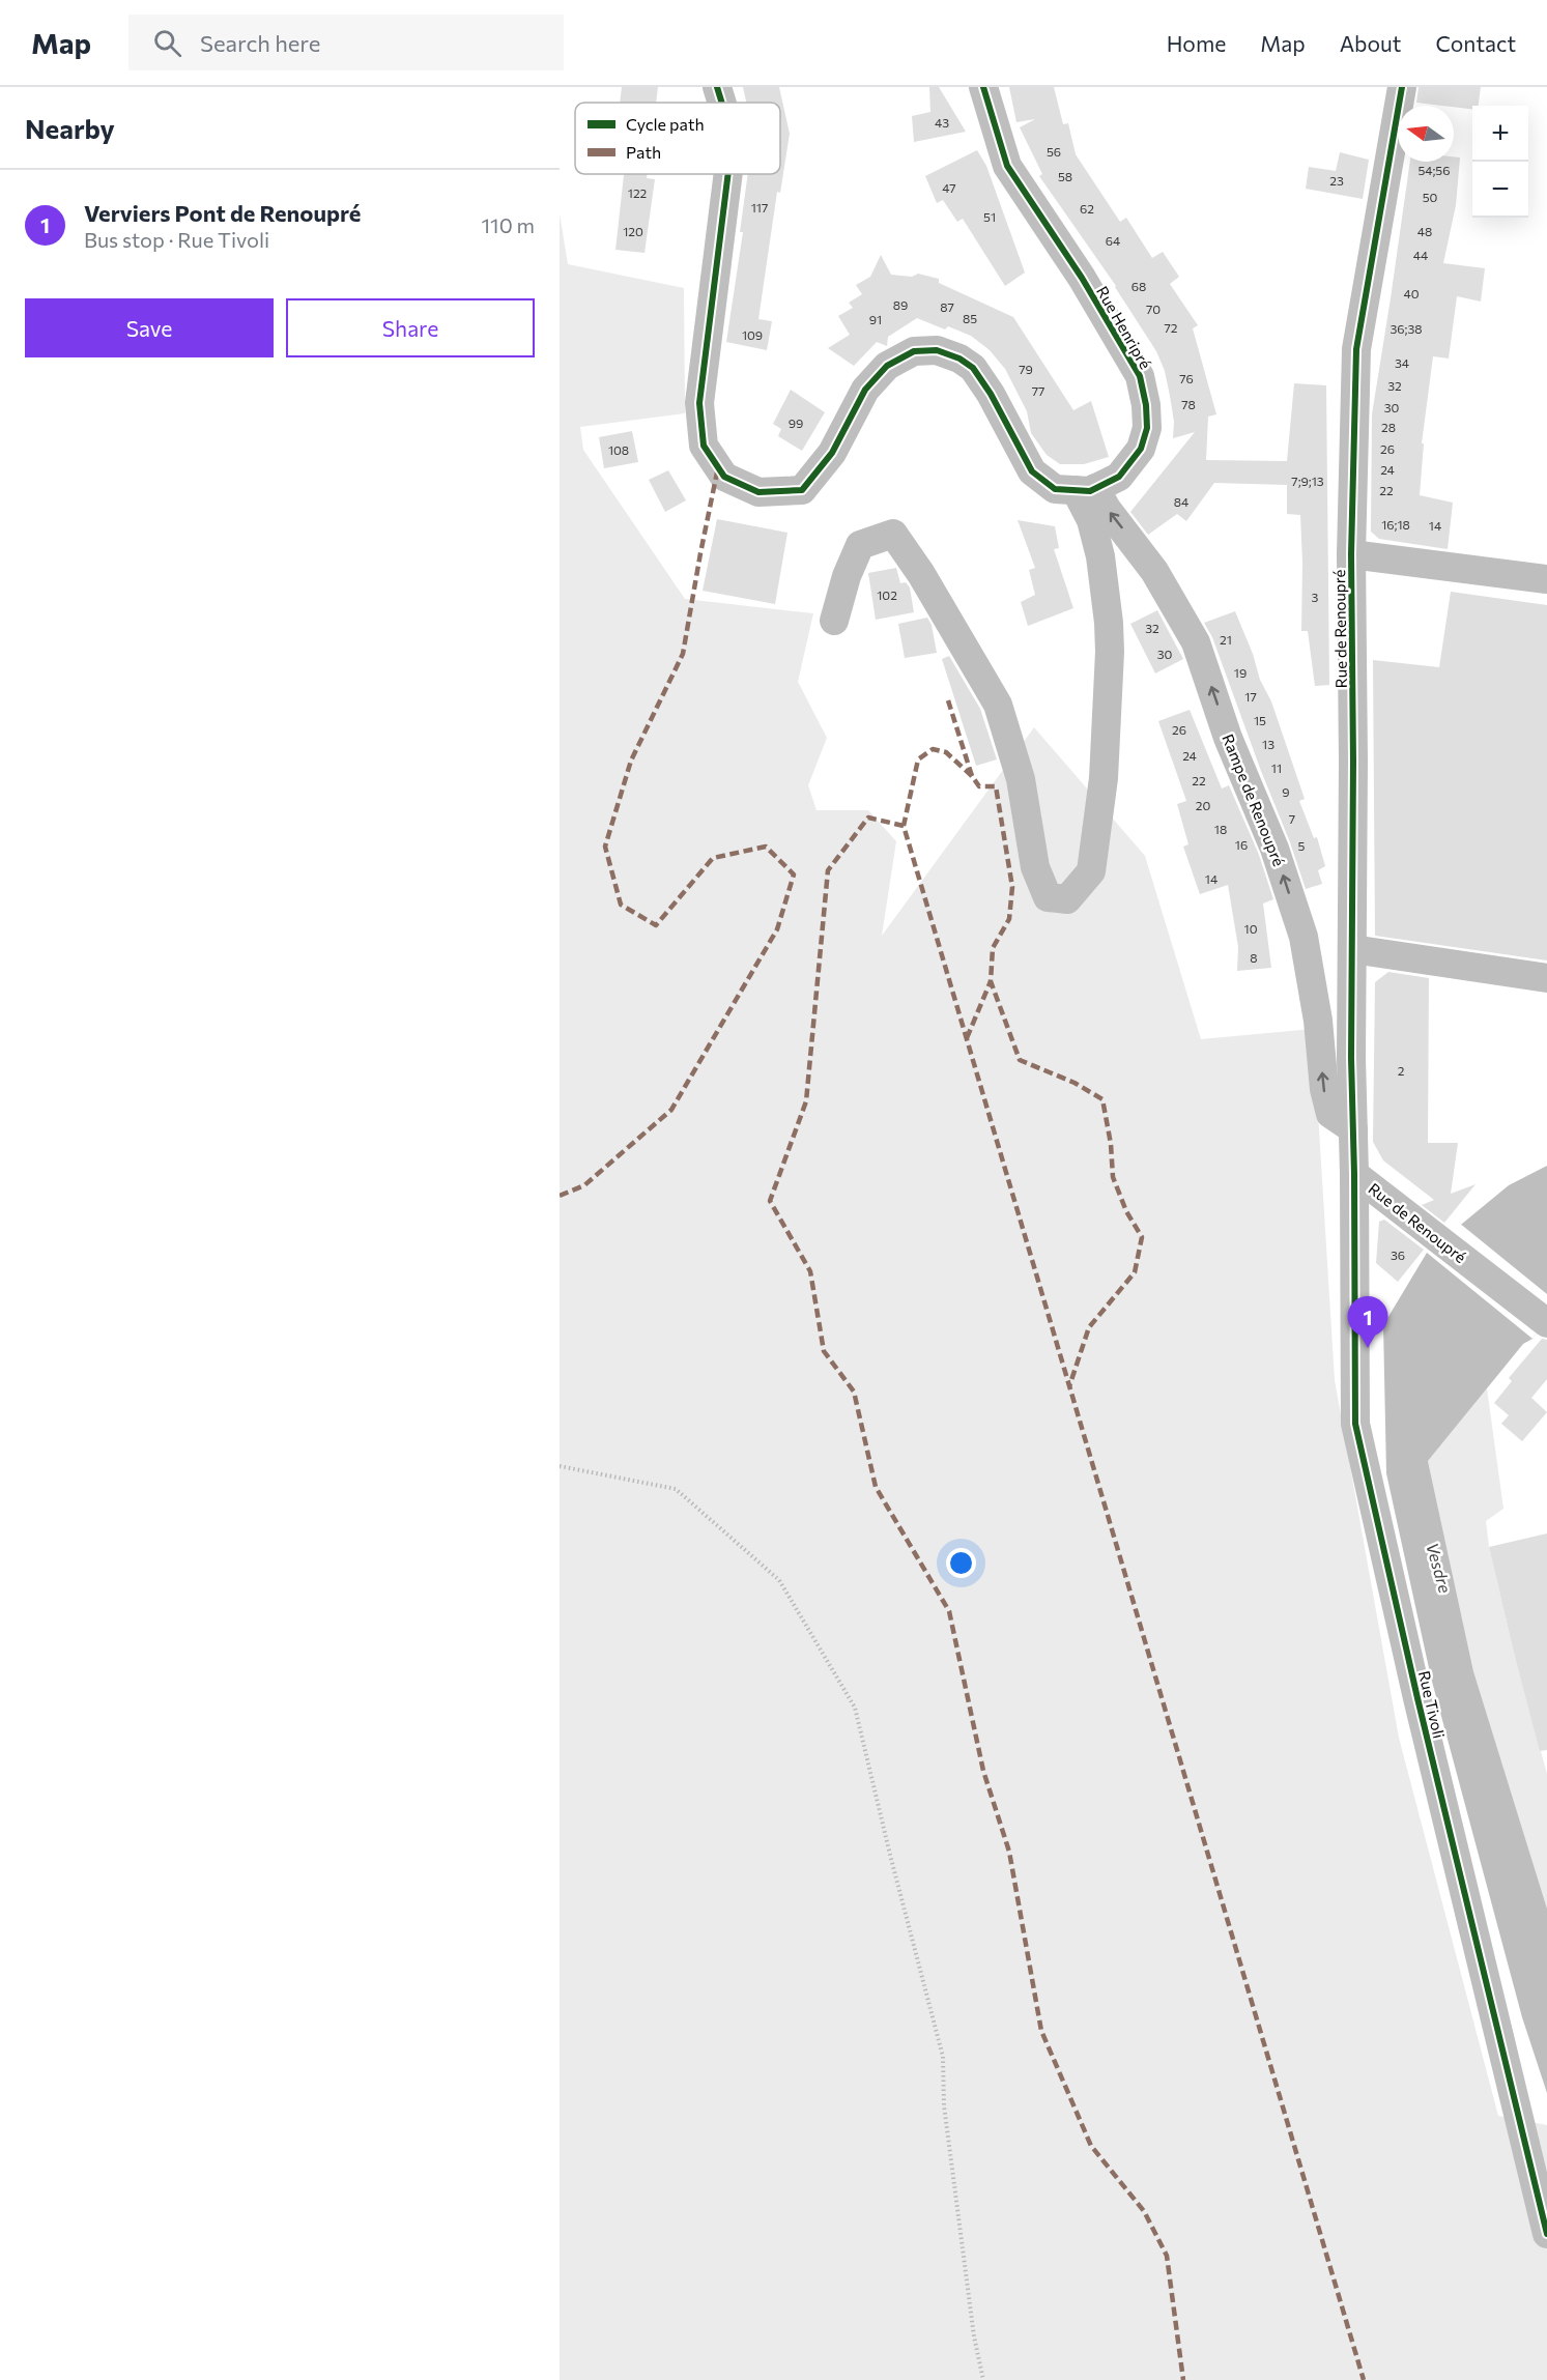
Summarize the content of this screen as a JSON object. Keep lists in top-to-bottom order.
{
  "streets": {
    "street": [
      "Rue Henripré",
      "Rue de Renoupré",
      "Rampe de Renoupré",
      "Rue Tivoli"
    ]
  },
  "crossings": [
    ["Rue Henripré", "Rampe de Renoupré"],
    ["Rue de Renoupré", "Rampe de Renoupré"],
    ["Rue de Renoupré", "Rue Tivoli"]
  ],
  "one_way": ["Rampe de Renoupré"],
  "water": ["Vesdre"],
  "house_numbers": [
    "43",
    "56",
    "54;56",
    "58",
    "23",
    "47",
    "122",
    "50",
    "117",
    "62",
    "51",
    "120",
    "48",
    "64",
    "44",
    "68",
    "40",
    "89",
    "87",
    "70",
    "85",
    "91",
    "72",
    "36;38",
    "109",
    "34",
    "79",
    "76",
    "32",
    "77",
    "78",
    "30",
    "99",
    "28",
    "26",
    "108",
    "24",
    "7;9;13",
    "22",
    "84",
    "16;18",
    "14",
    "102",
    "3",
    "32",
    "21",
    "30",
    "19",
    "17",
    "15",
    "26",
    "13",
    "24",
    "11",
    "22",
    "9",
    "20",
    "7",
    "18",
    "16",
    "5",
    "14",
    "10",
    "8",
    "2",
    "36"
  ],
  "legend": ["Cycle path", "Path"],
  "north": "left",
  "page": {
    "header": "Map",
    "search": "Search here",
    "nav": [
      "Home",
      "Map",
      "About",
      "Contact"
    ],
    "heading": "Nearby",
    "map_buttons": ["+", "−"],
    "list": [
      {
        "mark": "1",
        "name": "Verviers Pont de Renoupré",
        "note": "Bus stop · Rue Tivoli",
        "value": "110 m"
      }
    ],
    "buttons": ["Save", "Share"],
    "pins": "1"
  }
}
